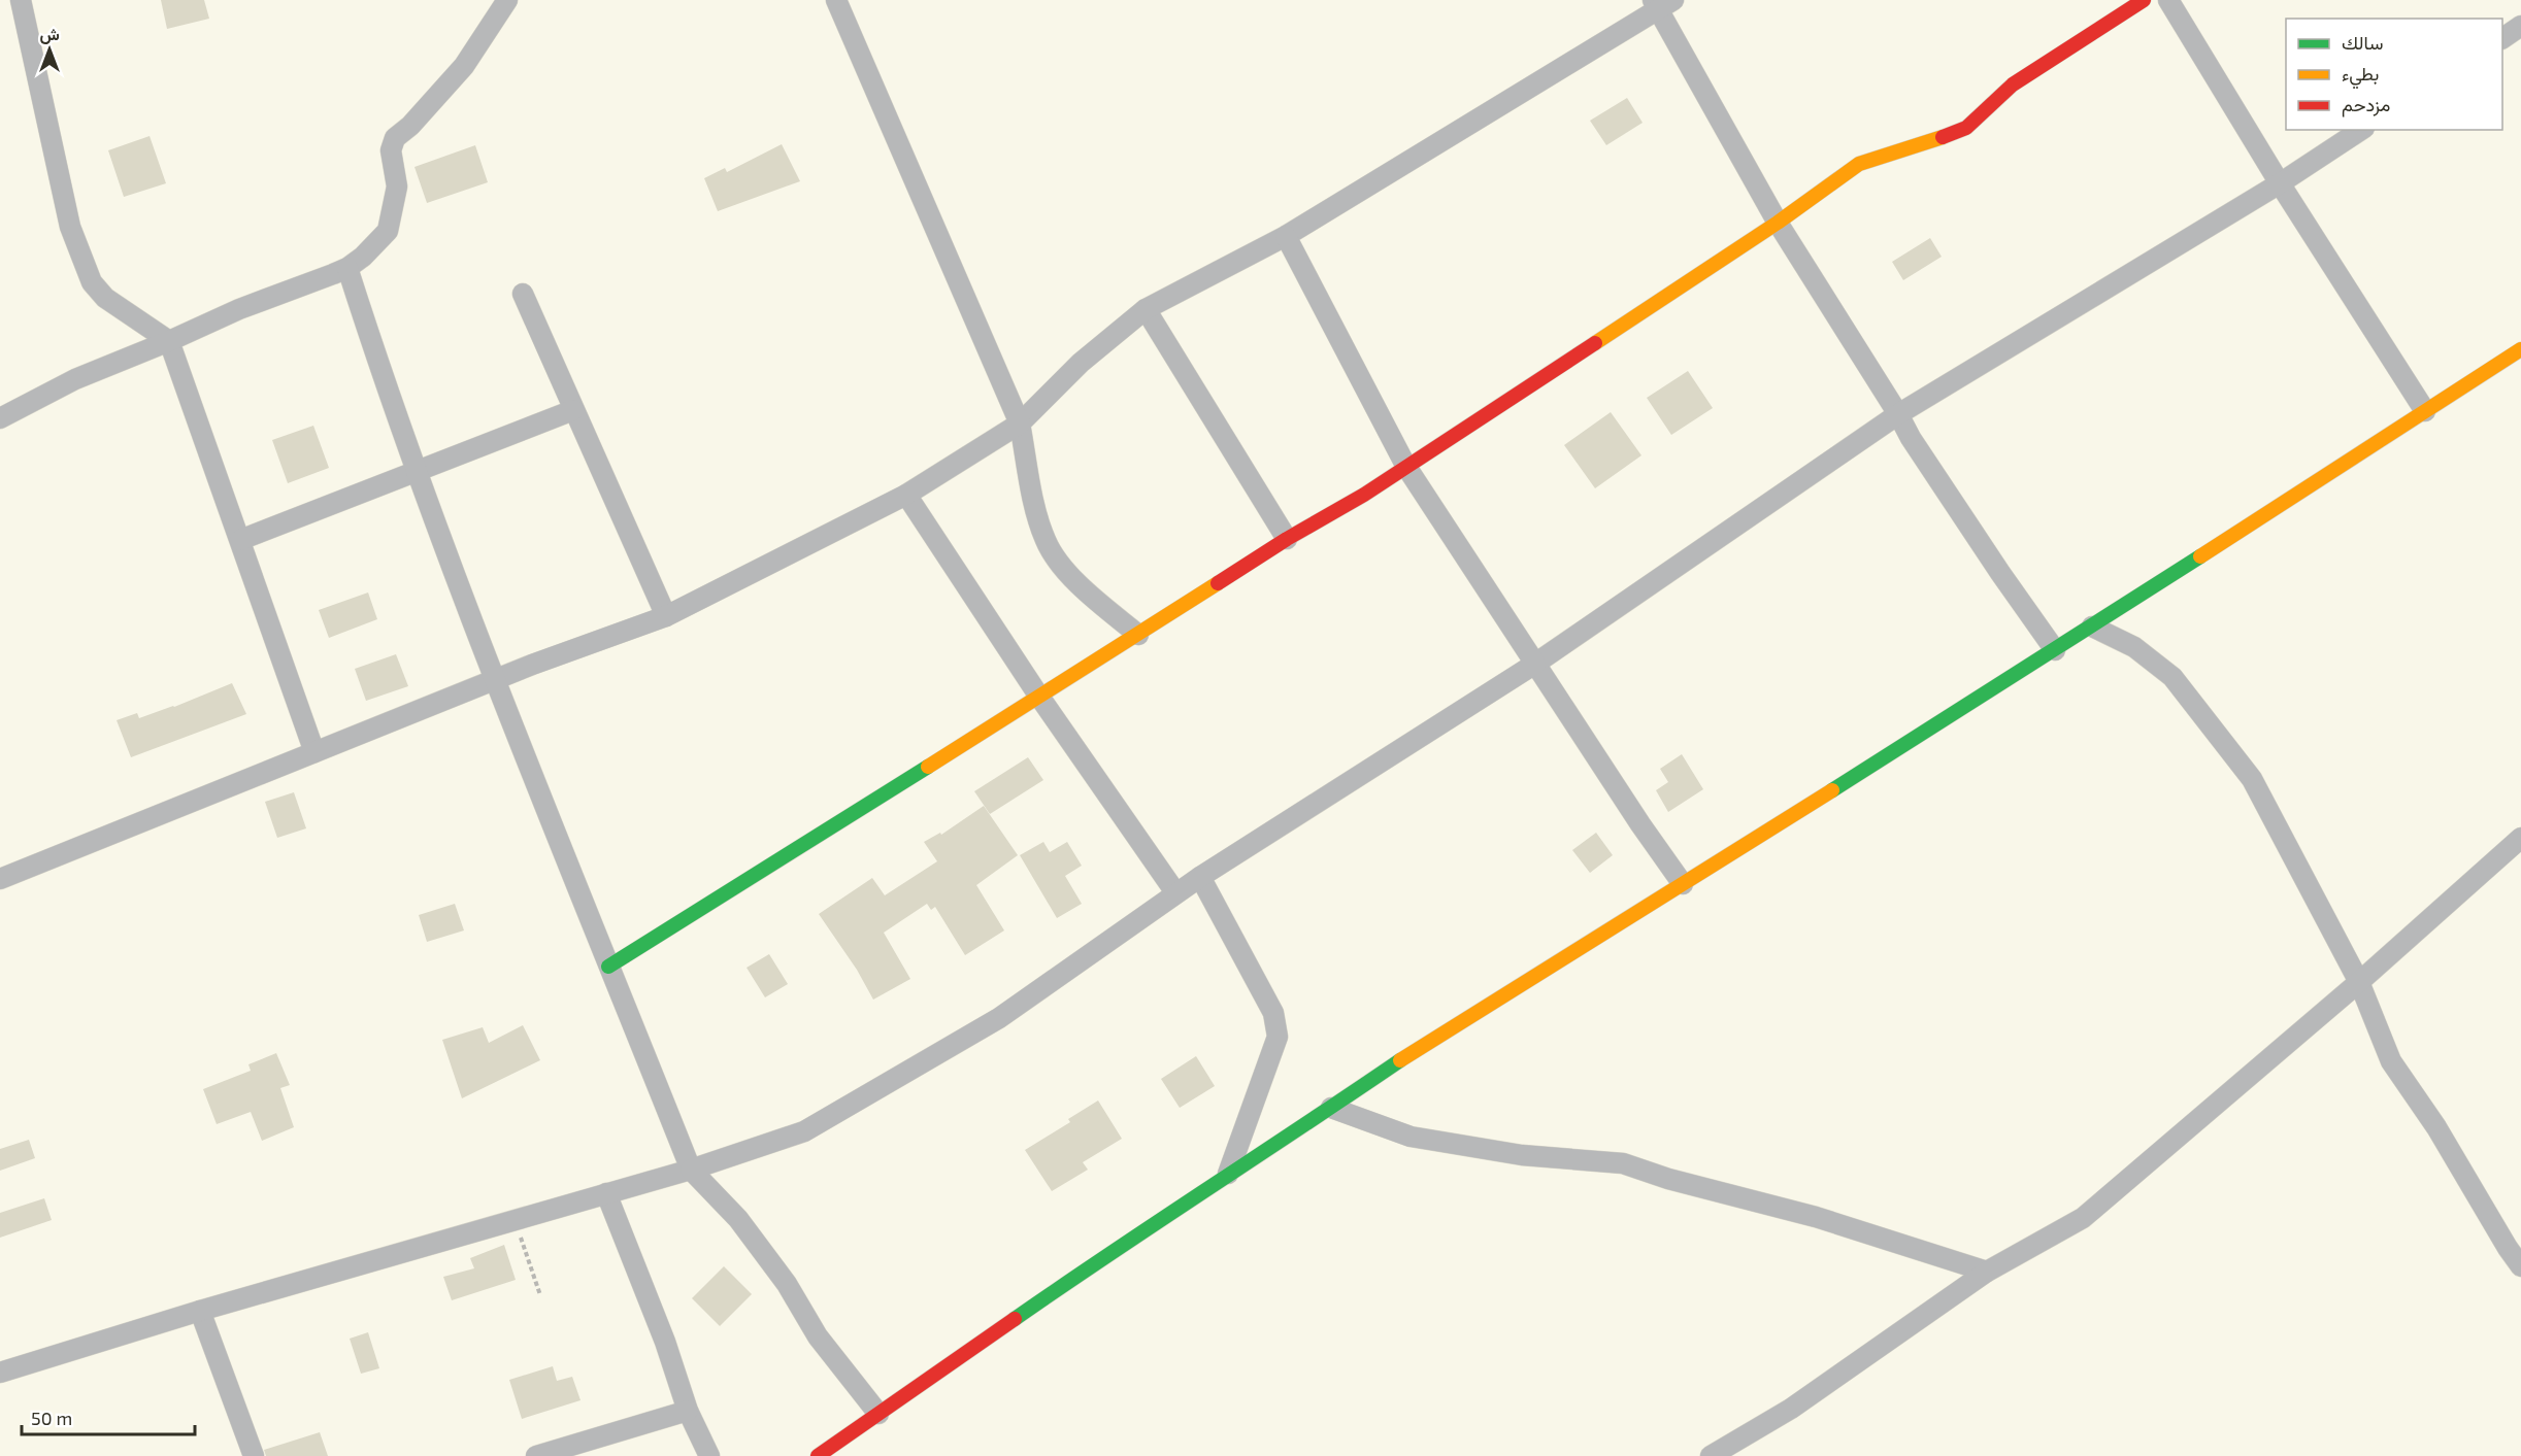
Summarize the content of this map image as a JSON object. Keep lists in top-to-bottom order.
{
  "legend": ["سالك", "بطيء", "مزدحم"],
  "scale_bar": "50 m",
  "north": "top"
}
